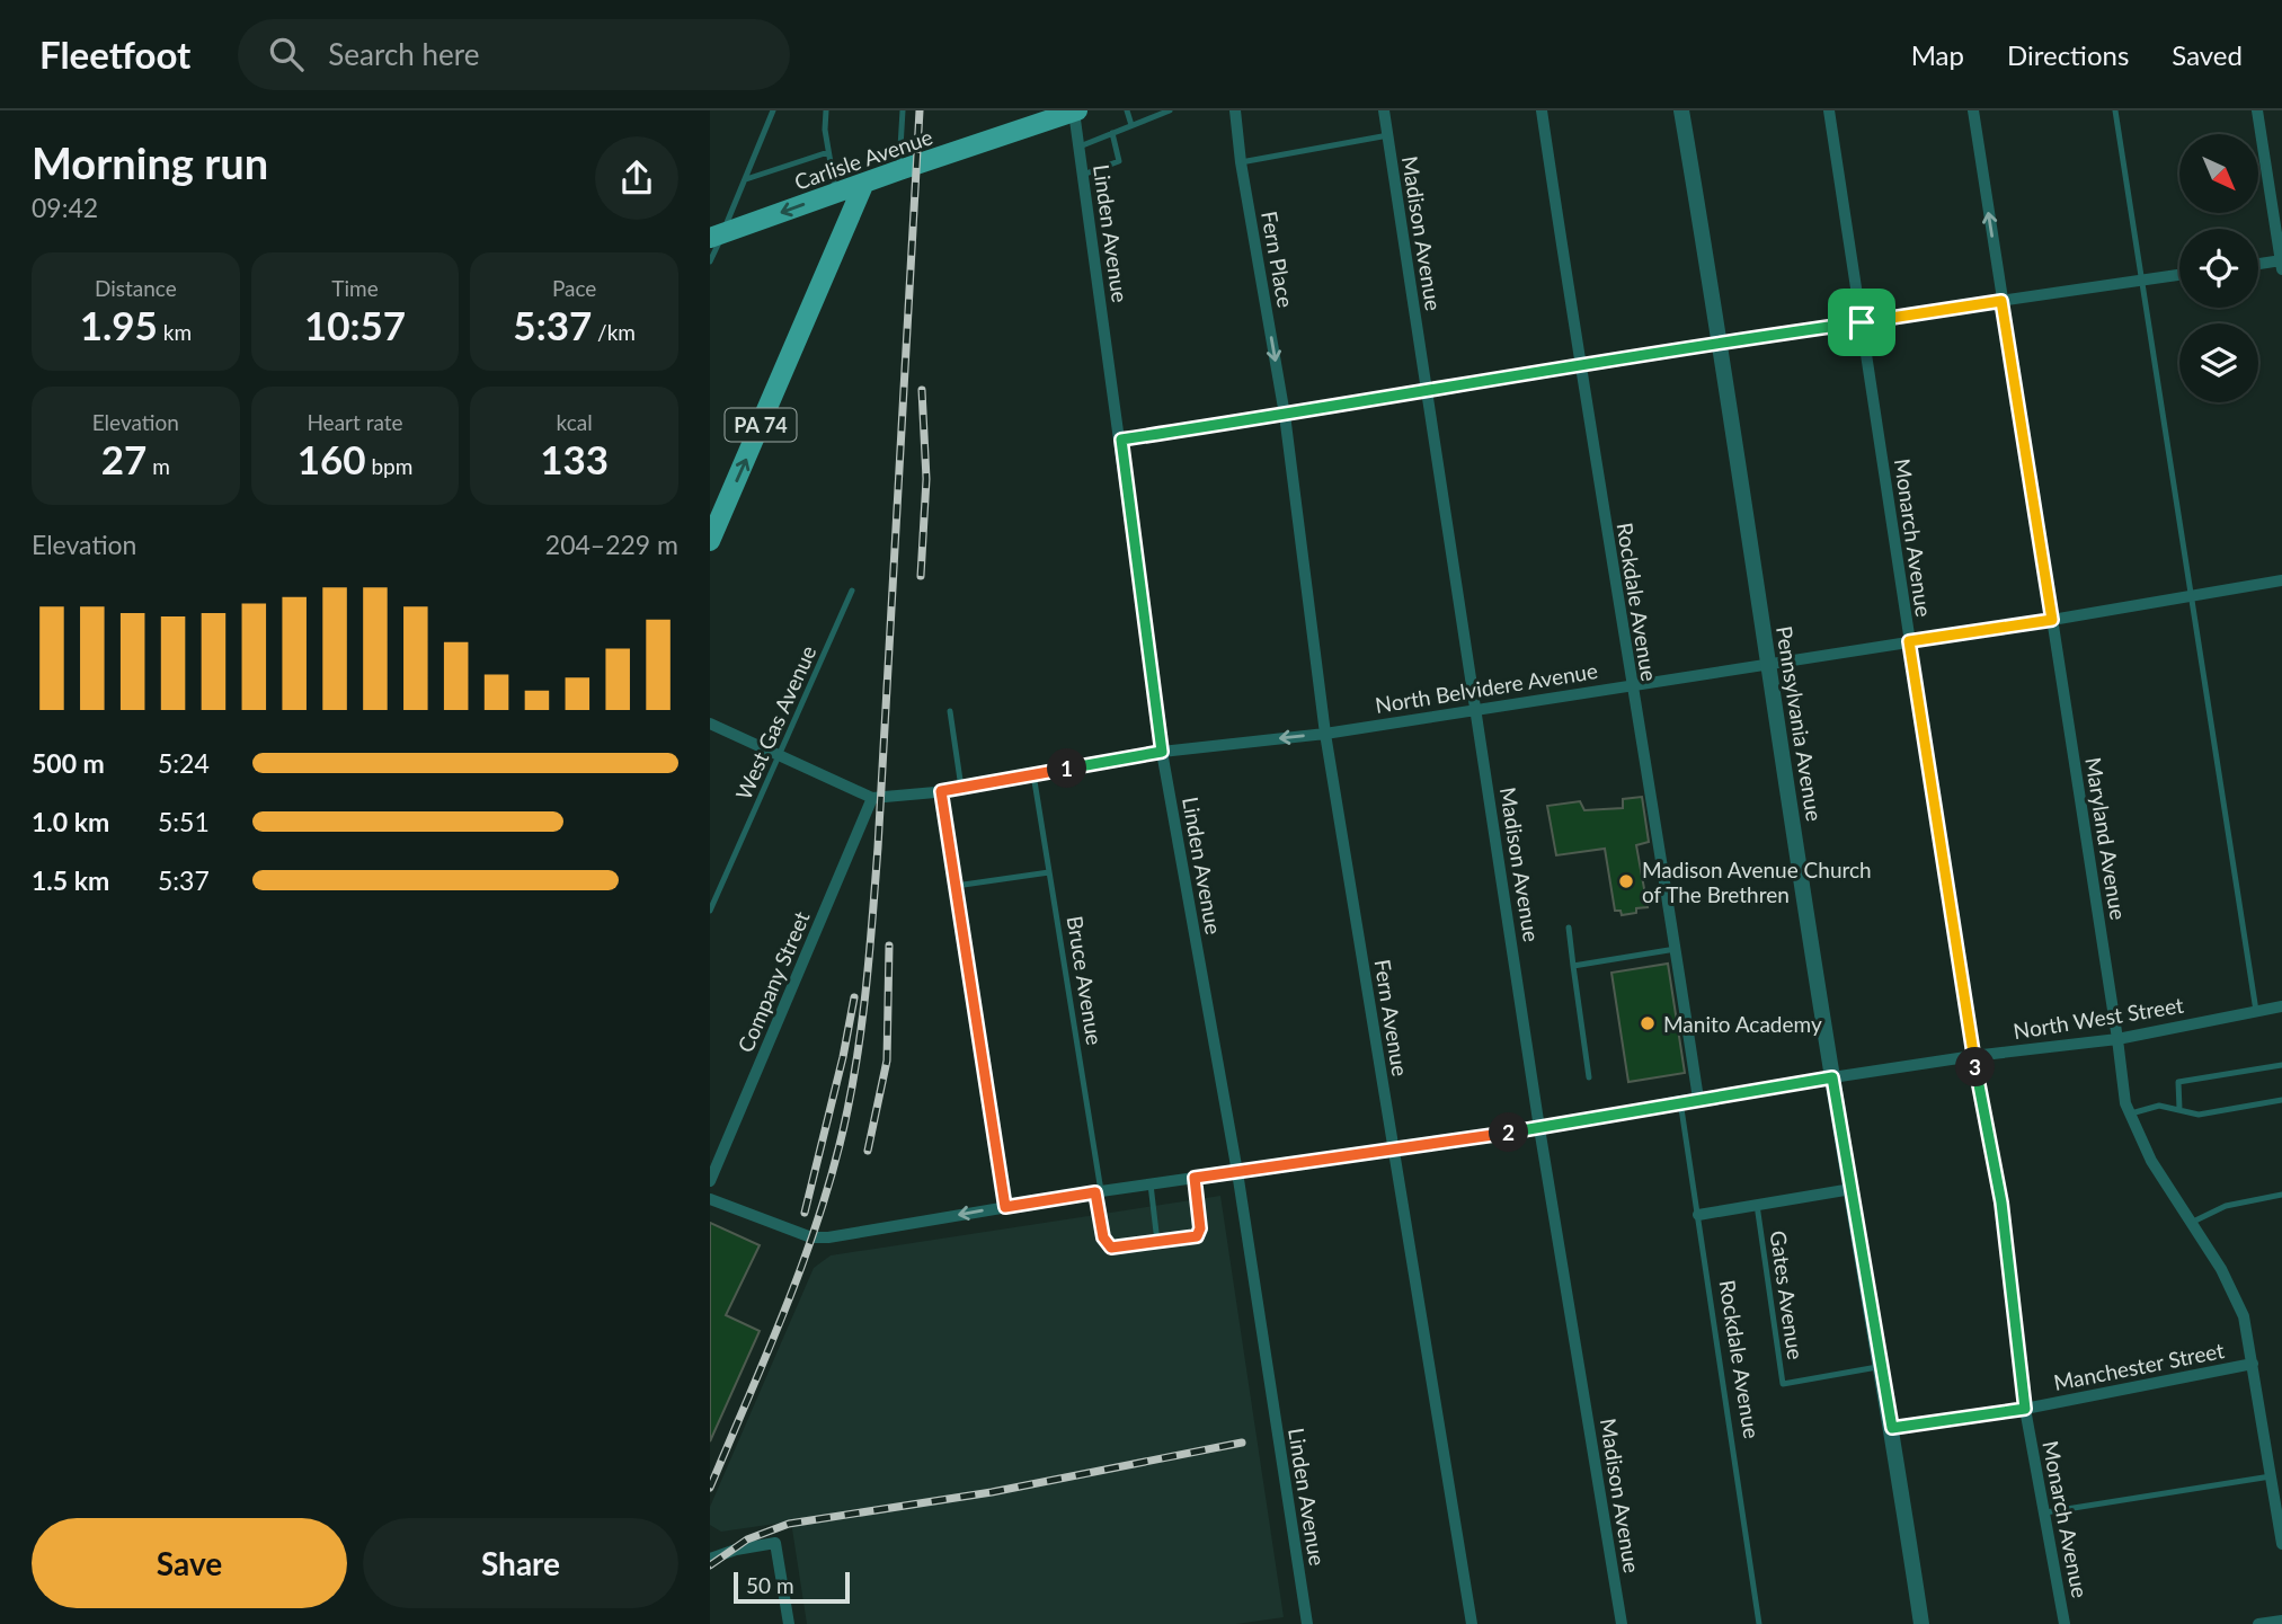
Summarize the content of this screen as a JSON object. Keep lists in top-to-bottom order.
{
  "streets": {
    "main road": ["Carlisle Avenue", "PA 74"],
    "street": [
      "Linden Avenue",
      "Madison Avenue",
      "Fern Place",
      "Monarch Avenue",
      "Rockdale Avenue",
      "North Belvidere Avenue",
      "Pennsylvania Avenue",
      "Maryland Avenue",
      "Company Street",
      "Fern Avenue",
      "North West Street",
      "Manchester Street"
    ],
    "lane": ["West Gas Avenue", "Bruce Avenue", "Gates Avenue"]
  },
  "crossings": [
    ["Carlisle Avenue", "Linden Avenue"],
    ["Carlisle Avenue", "PA 74"],
    ["Linden Avenue", "North Belvidere Avenue"],
    ["Linden Avenue", "North West Street"],
    ["Madison Avenue", "North Belvidere Avenue"],
    ["Madison Avenue", "North West Street"],
    ["Fern Place", "Fern Avenue"],
    ["Monarch Avenue", "North Belvidere Avenue"],
    ["Monarch Avenue", "North West Street"],
    ["Monarch Avenue", "Manchester Street"],
    ["Rockdale Avenue", "North Belvidere Avenue"],
    ["Rockdale Avenue", "North West Street"],
    ["North Belvidere Avenue", "West Gas Avenue"],
    ["North Belvidere Avenue", "Pennsylvania Avenue"],
    ["North Belvidere Avenue", "Maryland Avenue"],
    ["North Belvidere Avenue", "Bruce Avenue"],
    ["North Belvidere Avenue", "Company Street"],
    ["North Belvidere Avenue", "Fern Avenue"],
    ["Pennsylvania Avenue", "North West Street"],
    ["Pennsylvania Avenue", "Gates Avenue"],
    ["Pennsylvania Avenue", "Manchester Street"],
    ["Maryland Avenue", "North West Street"],
    ["Maryland Avenue", "Manchester Street"],
    ["Bruce Avenue", "North West Street"],
    ["Fern Avenue", "North West Street"]
  ],
  "one_way": ["Fern Place"],
  "places": ["Madison Avenue Church of The Brethren", "Manito Academy"],
  "scale_bar": "50 m",
  "north": "bottom right",
  "page": {
    "header": "Fleetfoot",
    "search": "Search here",
    "nav": ["Map", "Directions", "Saved"],
    "heading": ["Morning run", "09:42"],
    "stats": [
      ["Distance", "1.95 km"],
      ["Time", "10:57"],
      ["Pace", "5:37 /km"],
      ["Elevation", "27 m"],
      ["Heart rate", "160 bpm"],
      ["kcal", "133"]
    ],
    "chart": ["Elevation", "204–229 m"],
    "list": [
      {
        "name": "500 m",
        "note": "5:24"
      },
      {
        "name": "1.0 km",
        "note": "5:51"
      },
      {
        "name": "1.5 km",
        "note": "5:37"
      }
    ],
    "pins": ["1", "3", "2"],
    "buttons": ["Save", "Share"],
    "scale": "50 m"
  }
}
